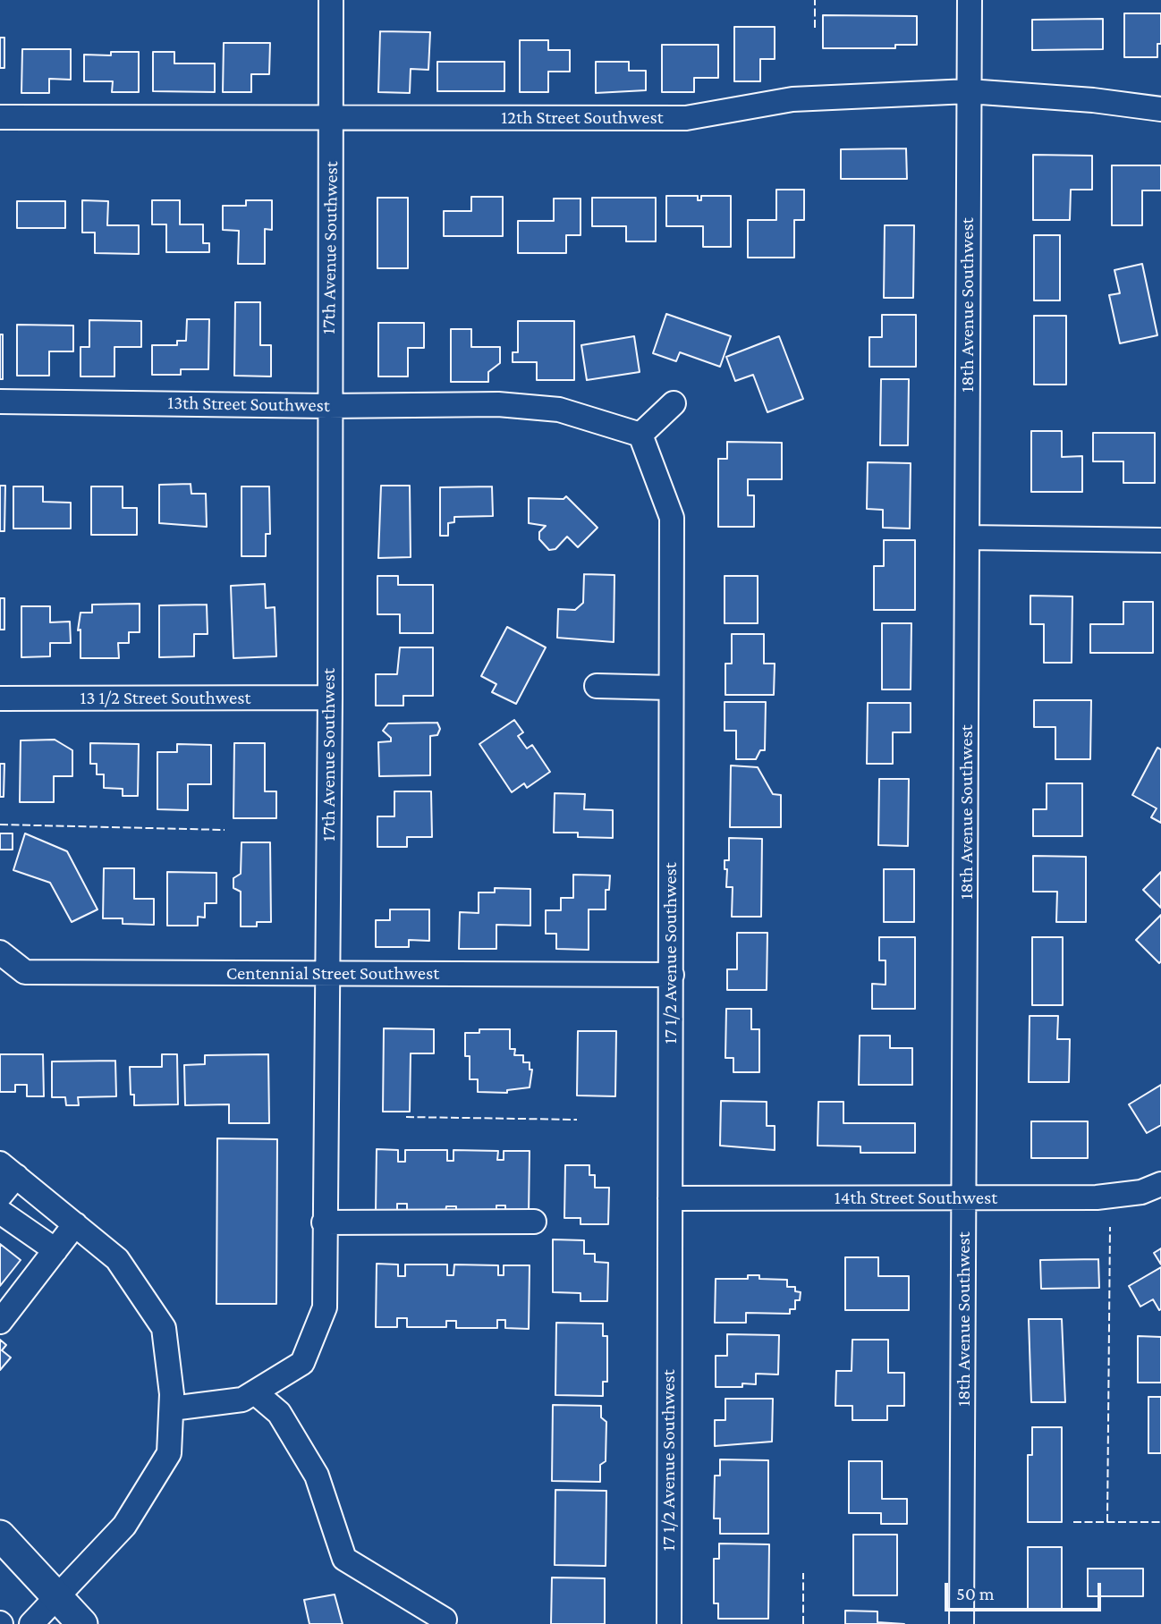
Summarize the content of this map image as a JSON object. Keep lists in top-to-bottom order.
{
  "streets": {
    "street": [
      "12th Street Southwest",
      "17th Avenue Southwest",
      "18th Avenue Southwest",
      "13th Street Southwest",
      "13 1/2 Street Southwest",
      "17 1/2 Avenue Southwest",
      "Centennial Street Southwest",
      "14th Street Southwest"
    ]
  },
  "crossings": [
    ["12th Street Southwest", "17th Avenue Southwest"],
    ["12th Street Southwest", "18th Avenue Southwest"],
    ["17th Avenue Southwest", "13th Street Southwest"],
    ["17th Avenue Southwest", "13 1/2 Street Southwest"],
    ["17th Avenue Southwest", "Centennial Street Southwest"],
    ["18th Avenue Southwest", "14th Street Southwest"],
    ["13th Street Southwest", "17 1/2 Avenue Southwest"],
    ["17 1/2 Avenue Southwest", "Centennial Street Southwest"],
    ["17 1/2 Avenue Southwest", "14th Street Southwest"]
  ],
  "scale_bar": "50 m"
}
